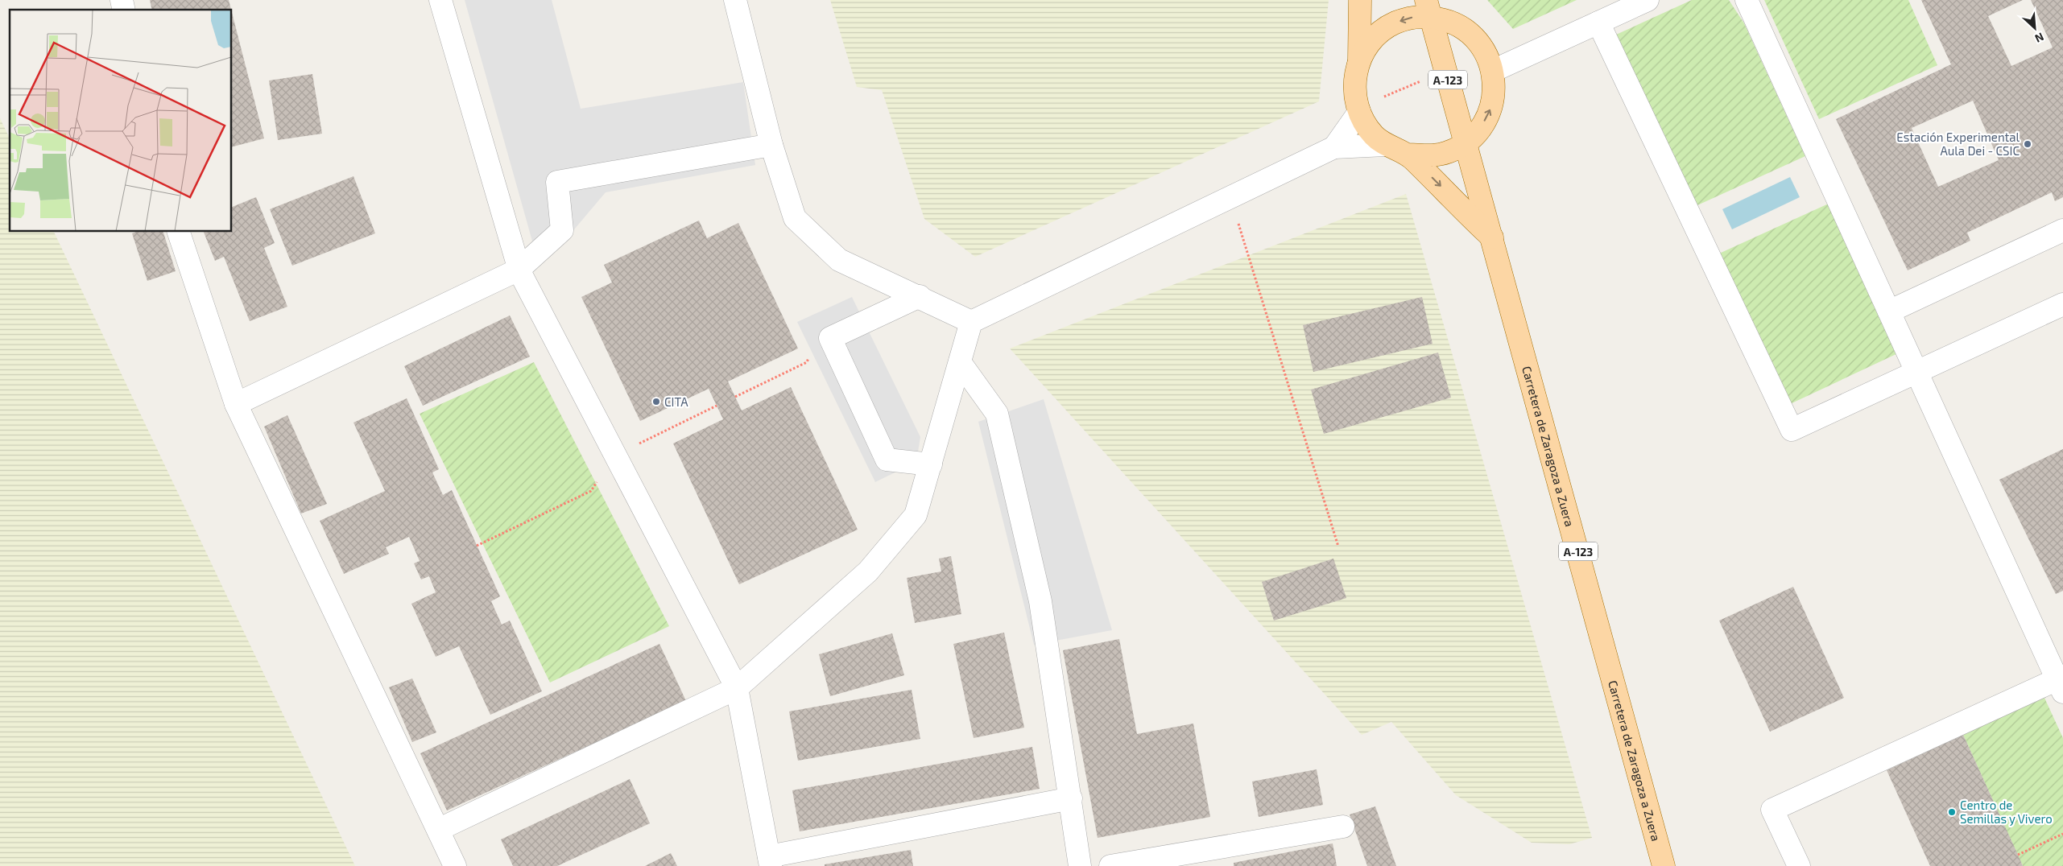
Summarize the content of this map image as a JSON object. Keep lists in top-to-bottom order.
{
  "streets": {
    "main road": ["A-123", "Carretera de Zaragoza a Zuera"]
  },
  "crossings": [
    ["A-123", "Carretera de Zaragoza a Zuera"]
  ],
  "places": ["Estación Experimental Aula Dei - CSIC", "CITA", "Centro de Semillas y Vivero"],
  "north": "bottom right"
}
